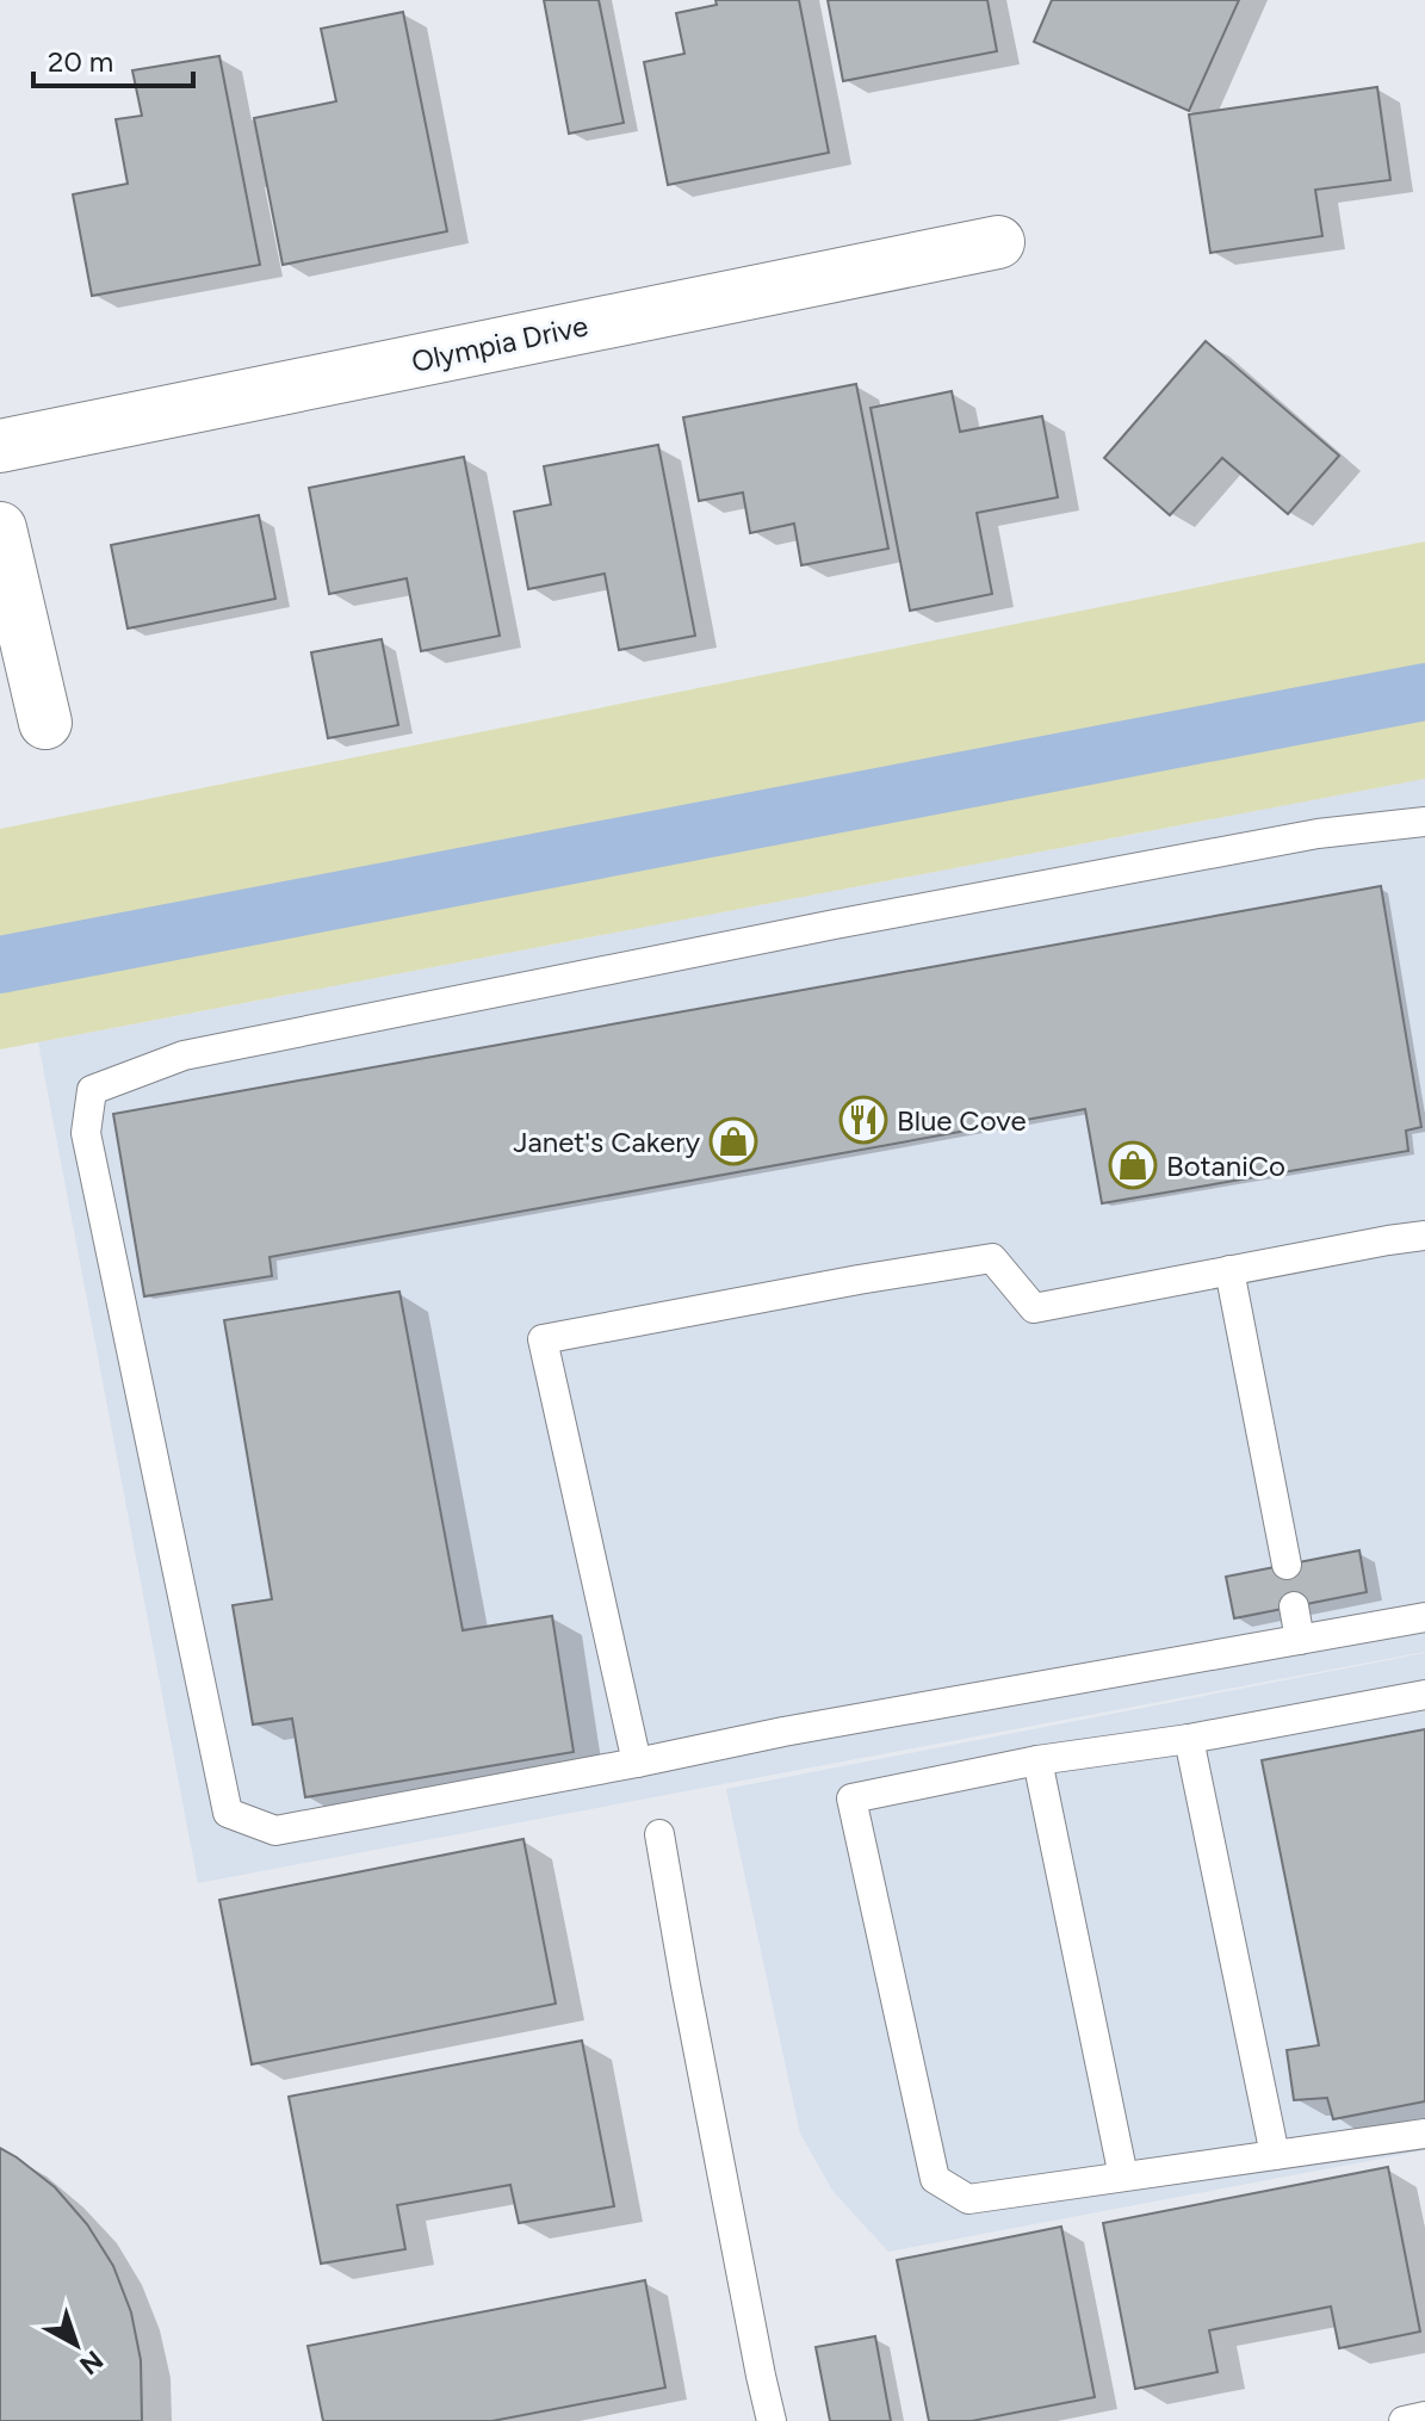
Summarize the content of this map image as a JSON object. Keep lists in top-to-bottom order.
{
  "streets": {
    "street": ["Olympia Drive"]
  },
  "places": {
    "restaurant": ["Blue Cove"],
    "shop": ["Janet's Cakery", "BotaniCo"]
  },
  "scale_bar": "20 m",
  "north": "bottom right"
}
